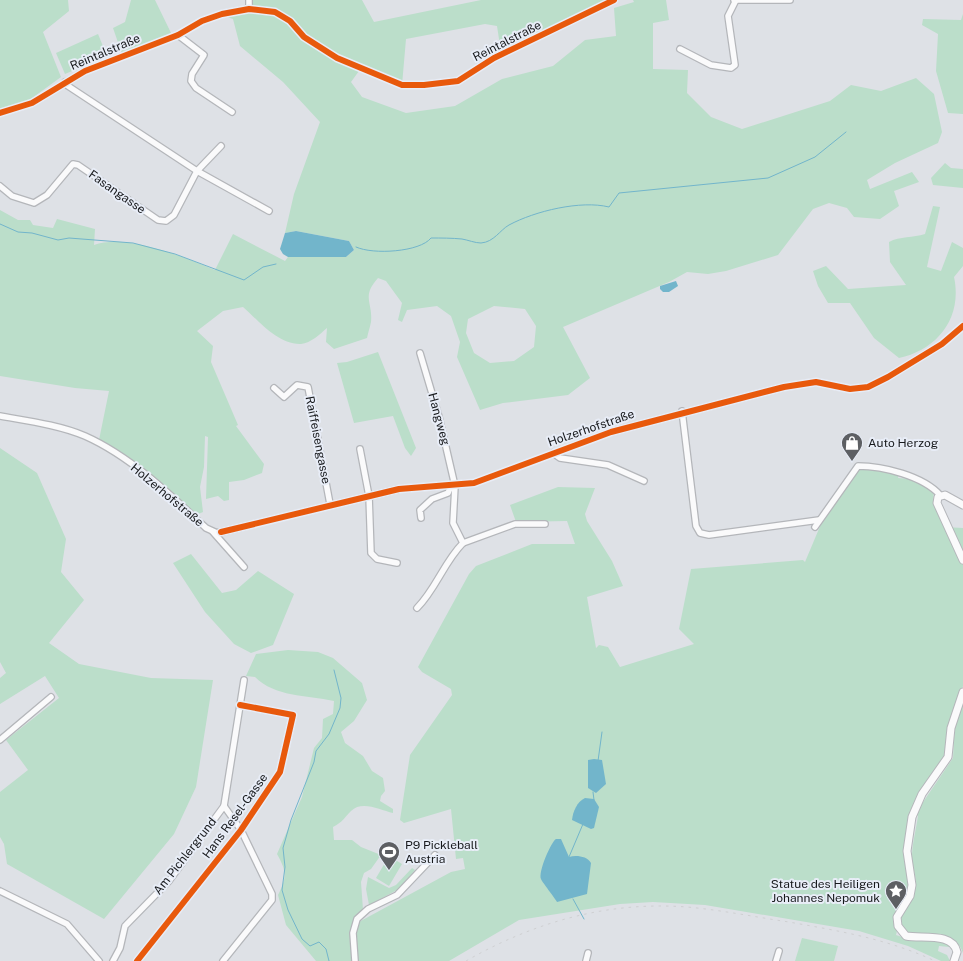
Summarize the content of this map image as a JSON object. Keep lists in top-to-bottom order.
{
  "streets": {
    "street": [
      "Reintalstraße",
      "Fasangasse",
      "Hangweg",
      "Holzerhofstraße",
      "Raiffeisengasse",
      "Hans Resel-Gasse",
      "Am Pichlergrund"
    ]
  },
  "crossings": [
    ["Hangweg", "Holzerhofstraße"],
    ["Holzerhofstraße", "Raiffeisengasse"],
    ["Hans Resel-Gasse", "Am Pichlergrund"]
  ],
  "places": {
    "shop": ["Auto Herzog"],
    "sports": ["P9 Pickleball Austria"],
    "place": ["Statue des Heiligen Johannes Nepomuk"]
  }
}
